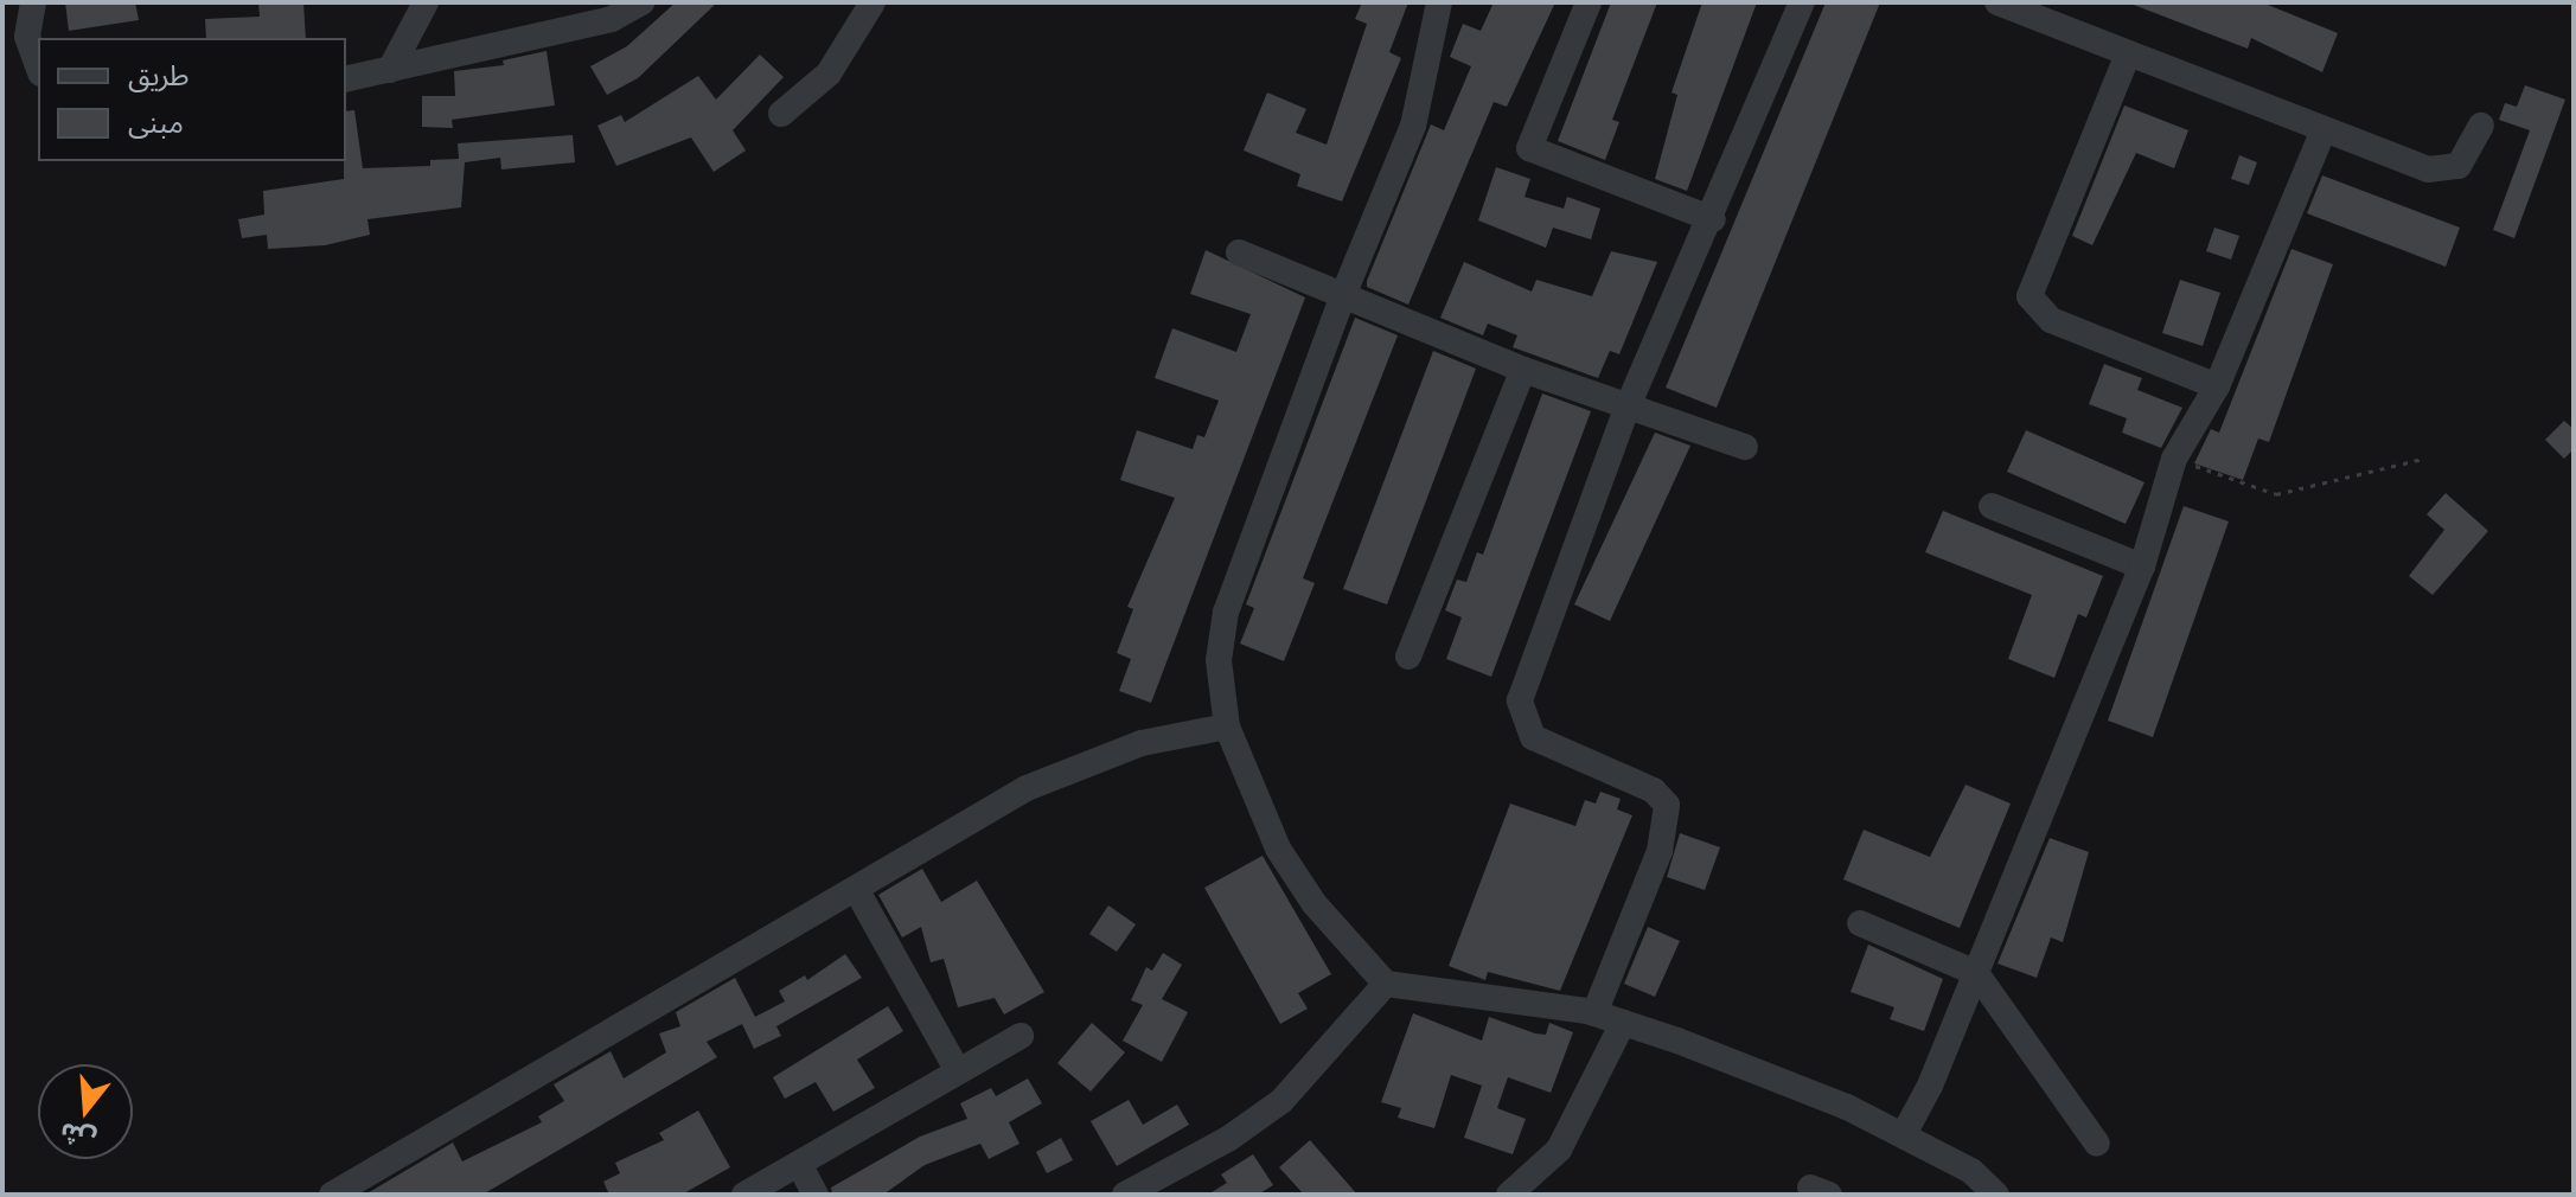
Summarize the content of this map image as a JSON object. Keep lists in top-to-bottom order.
{
  "legend": ["طريق", "مبنى"],
  "north": "bottom"
}
